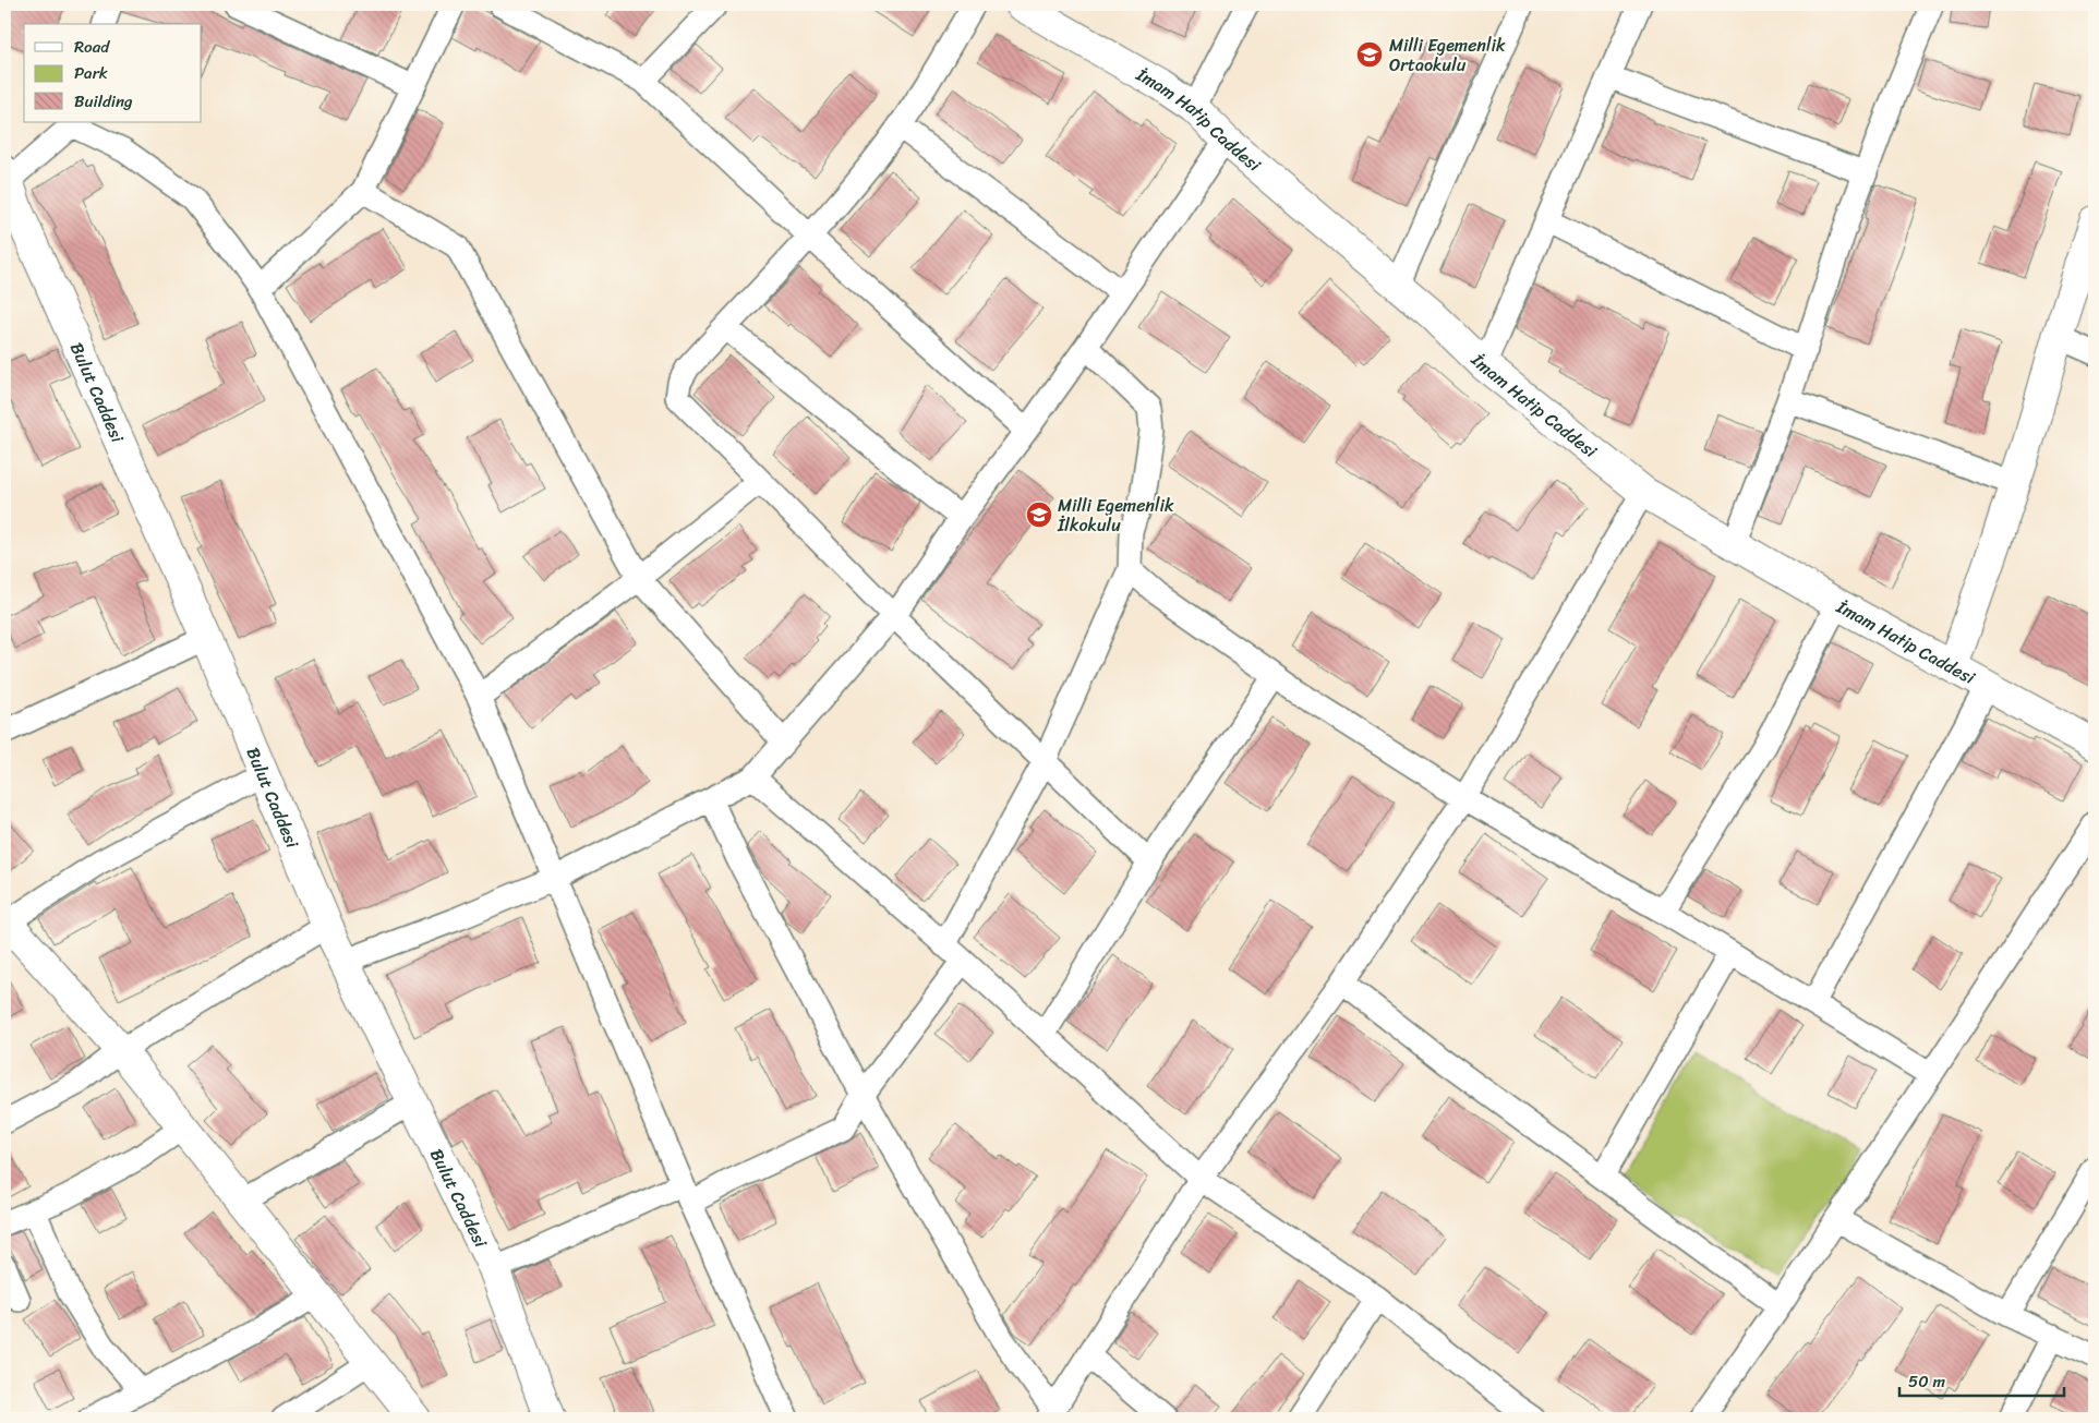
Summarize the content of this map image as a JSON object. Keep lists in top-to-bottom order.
{
  "streets": {
    "street": ["İmam Hatip Caddesi", "Bulut Caddesi"]
  },
  "places": {
    "school or university": ["Milli Egemenlik Ortaokulu", "Milli Egemenlik İlkokulu"]
  },
  "legend": ["Road", "Park", "Building"],
  "scale_bar": "50 m"
}
